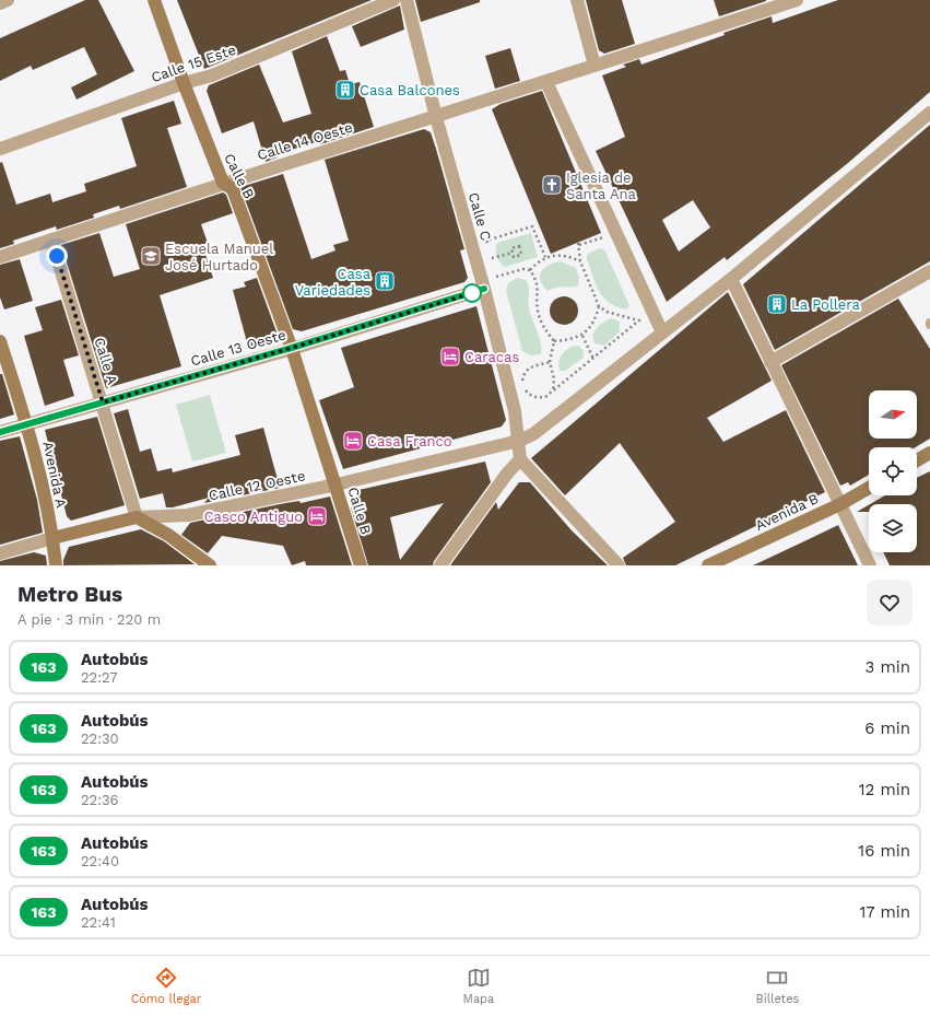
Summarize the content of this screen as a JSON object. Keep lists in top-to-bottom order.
{
  "streets": {
    "street": [
      "Calle 15 Este",
      "Calle 14 Oeste",
      "Calle B",
      "Calle C",
      "Calle 13 Oeste",
      "Calle A",
      "Avenida A",
      "Calle 12 Oeste",
      "Avenida B"
    ]
  },
  "crossings": [
    ["Calle 15 Este", "Calle B"],
    ["Calle 14 Oeste", "Calle B"],
    ["Calle 14 Oeste", "Calle C"],
    ["Calle 14 Oeste", "Calle A"],
    ["Calle B", "Calle 13 Oeste"],
    ["Calle B", "Calle 12 Oeste"],
    ["Calle C", "Calle 13 Oeste"],
    ["Calle C", "Calle 12 Oeste"],
    ["Calle 13 Oeste", "Calle A"],
    ["Calle 13 Oeste", "Avenida A"],
    ["Calle A", "Calle 12 Oeste"],
    ["Avenida A", "Calle 12 Oeste"]
  ],
  "places": {
    "building": ["Casa Balcones", "Casa Variedades", "La Pollera"],
    "church": ["Iglesia de Santa Ana"],
    "school or university": ["Escuela Manuel José Hurtado"],
    "hotel": ["Caracas", "Casa Franco", "Casco Antiguo"]
  },
  "lines": ["bus line 163"],
  "north": "right",
  "page": {
    "heading": ["Metro Bus", "A pie · 3 min · 220 m"],
    "list": [
      {
        "mark": "163",
        "name": "Autobús",
        "note": "22:27",
        "value": "3 min"
      },
      {
        "mark": "163",
        "name": "Autobús",
        "note": "22:30",
        "value": "6 min"
      },
      {
        "mark": "163",
        "name": "Autobús",
        "note": "22:36",
        "value": "12 min"
      },
      {
        "mark": "163",
        "name": "Autobús",
        "note": "22:40",
        "value": "16 min"
      },
      {
        "mark": "163",
        "name": "Autobús",
        "note": "22:41",
        "value": "17 min"
      }
    ],
    "tabs": ["Cómo llegar", "Mapa", "Billetes"]
  }
}
